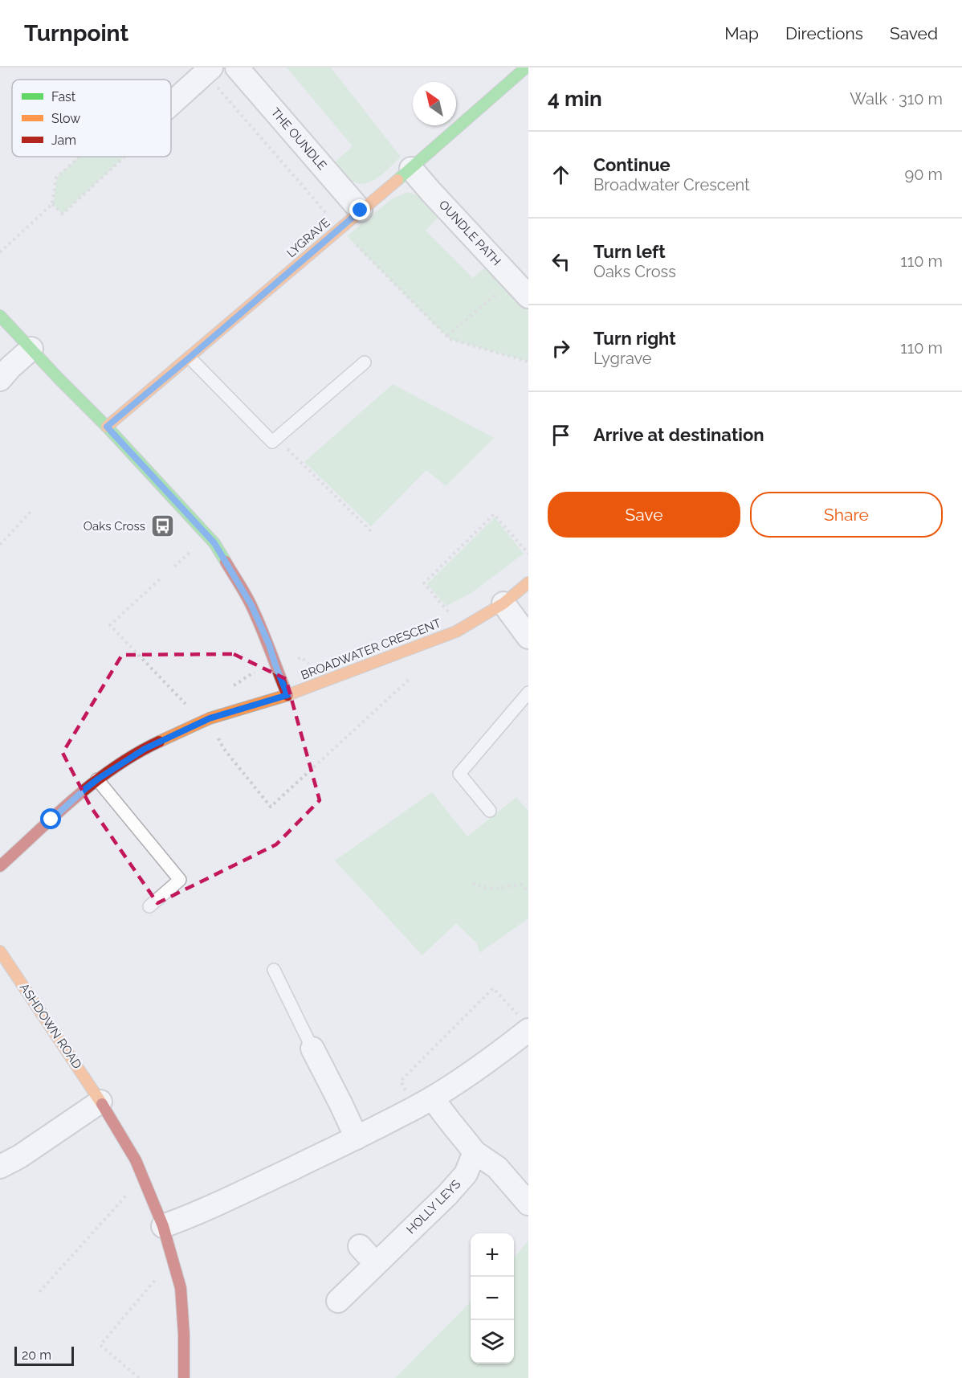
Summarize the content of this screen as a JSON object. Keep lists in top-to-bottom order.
{
  "streets": {
    "street": [
      "THE OUNDLE",
      "OUNDLE PATH",
      "LYGRAVE",
      "BROADWATER CRESCENT",
      "ASHDOWN ROAD",
      "HOLLY LEYS"
    ]
  },
  "crossings": [
    ["THE OUNDLE", "LYGRAVE"],
    ["OUNDLE PATH", "LYGRAVE"]
  ],
  "places": {
    "bus stop": ["Oaks Cross"]
  },
  "legend": ["Fast", "Slow", "Jam"],
  "scale_bar": "20 m",
  "north": "top left",
  "page": {
    "header": "Turnpoint",
    "nav": ["Map", "Directions", "Saved"],
    "heading": ["4 min", "Walk · 310 m"],
    "list": [
      ["Continue", "Broadwater Crescent", "90 m"],
      ["Turn left", "Oaks Cross", "110 m"],
      ["Turn right", "Lygrave", "110 m"],
      "Arrive at destination"
    ],
    "buttons": ["Save", "Share"],
    "map_buttons": ["+", "−"],
    "scale": "20 m"
  }
}
